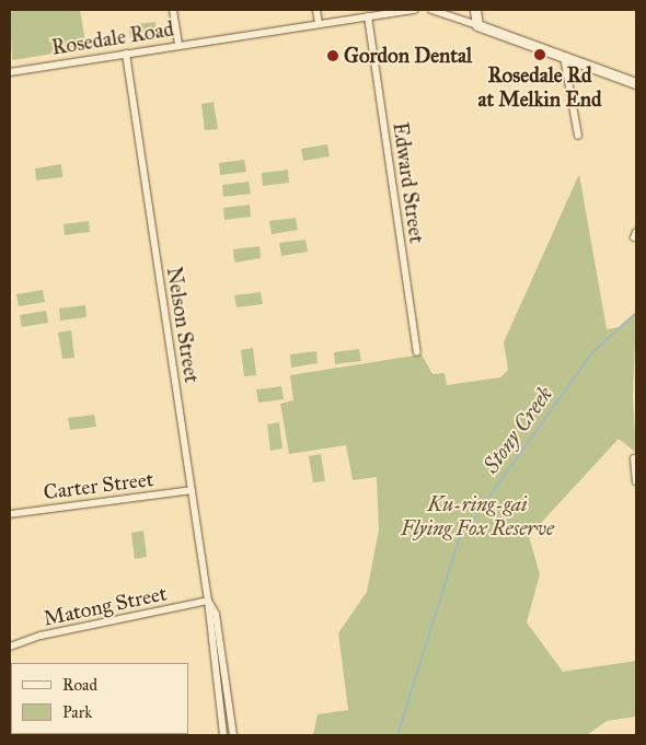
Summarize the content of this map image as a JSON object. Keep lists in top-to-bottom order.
{
  "streets": {
    "street": [
      "Rosedale Road",
      "Edward Street",
      "Nelson Street",
      "Carter Street",
      "Matong Street"
    ]
  },
  "crossings": [
    ["Rosedale Road", "Edward Street"],
    ["Rosedale Road", "Nelson Street"],
    ["Nelson Street", "Carter Street"],
    ["Nelson Street", "Matong Street"]
  ],
  "water": ["Stony Creek"],
  "parks": ["Ku-ring-gai Flying Fox Reserve"],
  "places": ["Rosedale Rd at Melkin End", "Gordon Dental"],
  "legend": ["Road", "Park"]
}
